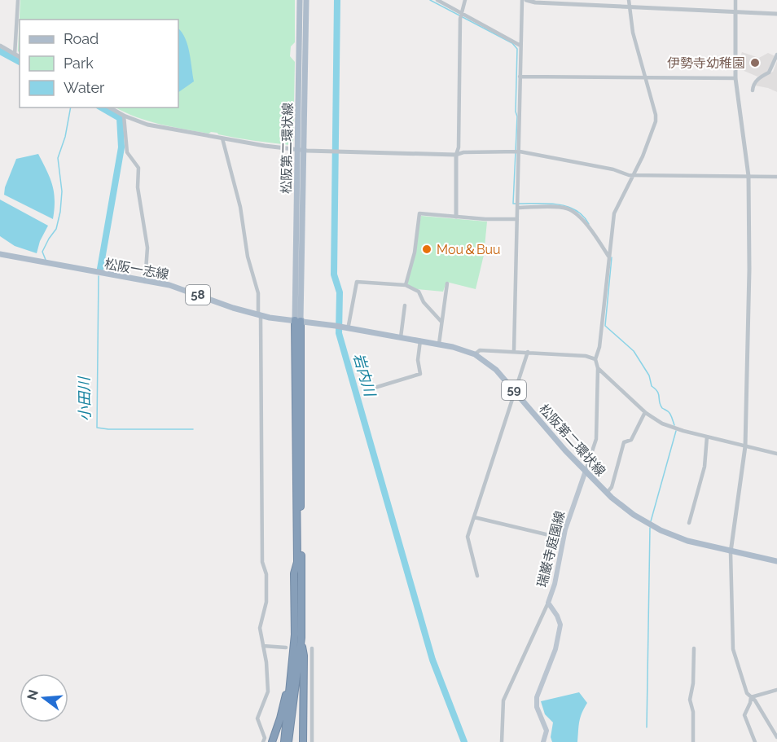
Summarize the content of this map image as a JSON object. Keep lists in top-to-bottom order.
{
  "streets": {
    "main road": [
      "松阪第二環状線",
      "松阪一志線",
      "58",
      "59",
      "瑞巌寺庭園線"
    ]
  },
  "crossings": [
    ["松阪第二環状線", "松阪一志線"],
    ["松阪第二環状線", "瑞巌寺庭園線"]
  ],
  "water": ["岩内川", "小田川"],
  "places": ["伊勢寺幼稚園", "Mou＆Buu"],
  "legend": ["Road", "Park", "Water"],
  "north": "left"
}
